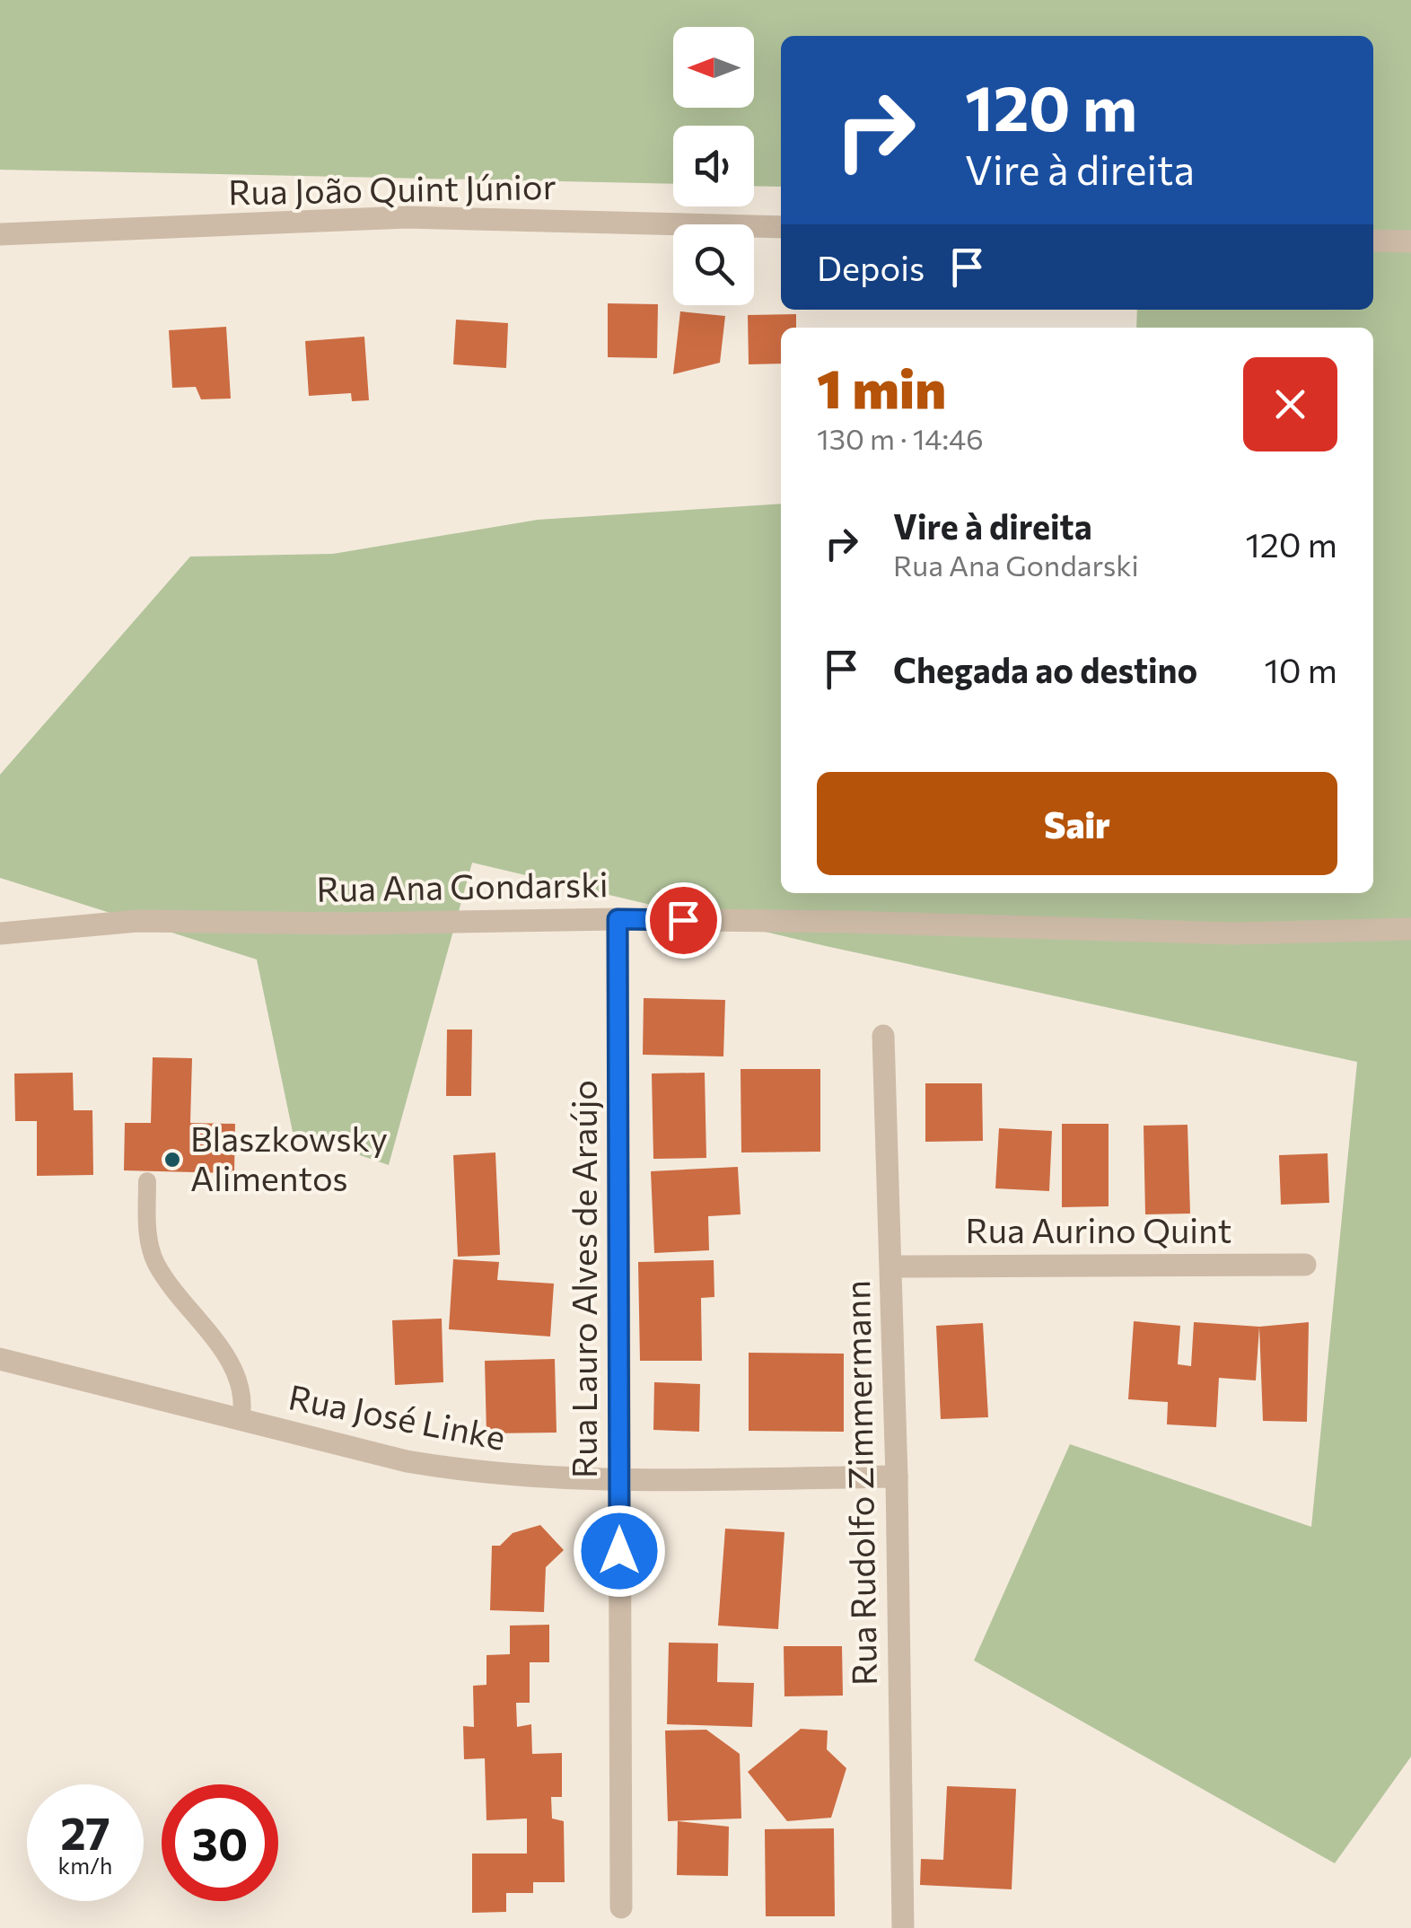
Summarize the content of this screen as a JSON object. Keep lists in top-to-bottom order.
{
  "streets": {
    "street": [
      "Rua João Quint Júnior",
      "Rua Ana Gondarski",
      "Rua Aurino Quint",
      "Rua Lauro Alves de Araújo",
      "Rua José Linke",
      "Rua Rudolfo Zimmermann"
    ]
  },
  "crossings": [
    ["Rua Ana Gondarski", "Rua Lauro Alves de Araújo"],
    ["Rua Aurino Quint", "Rua Rudolfo Zimmermann"],
    ["Rua Lauro Alves de Araújo", "Rua José Linke"],
    ["Rua José Linke", "Rua Rudolfo Zimmermann"]
  ],
  "places": ["Blaszkowsky Alimentos"],
  "north": "left",
  "page": {
    "turn": ["120 m", "Vire à direita"],
    "then": "Depois",
    "heading": ["1 min", "130 m · 14:46"],
    "list": [
      {
        "name": "Vire à direita",
        "note": "Rua Ana Gondarski",
        "value": "120 m"
      },
      {
        "name": "Chegada ao destino",
        "value": "10 m"
      }
    ],
    "buttons": "Sair",
    "speed": "27 km/h",
    "limit": "30"
  }
}
